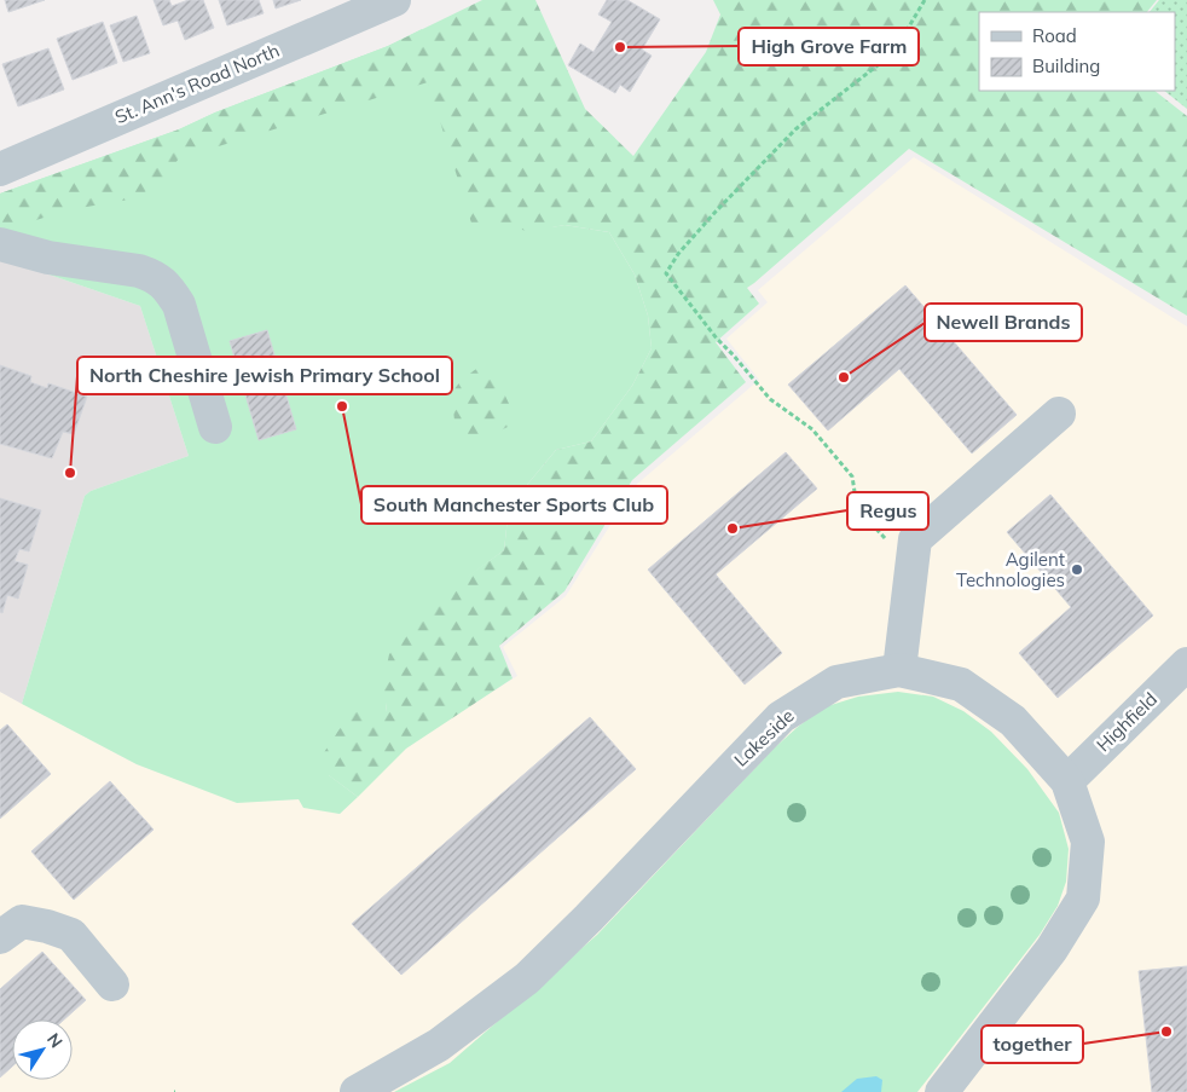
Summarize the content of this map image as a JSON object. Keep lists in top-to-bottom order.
{
  "streets": {
    "street": ["St. Ann's Road North", "Highfield", "Lakeside"]
  },
  "crossings": [
    ["Highfield", "Lakeside"]
  ],
  "places": [
    "High Grove Farm",
    "Newell Brands",
    "South Manchester Sports Club",
    "North Cheshire Jewish Primary School",
    "Regus",
    "Agilent Technologies",
    "together"
  ],
  "legend": ["Road", "Building"],
  "north": "top right"
}
